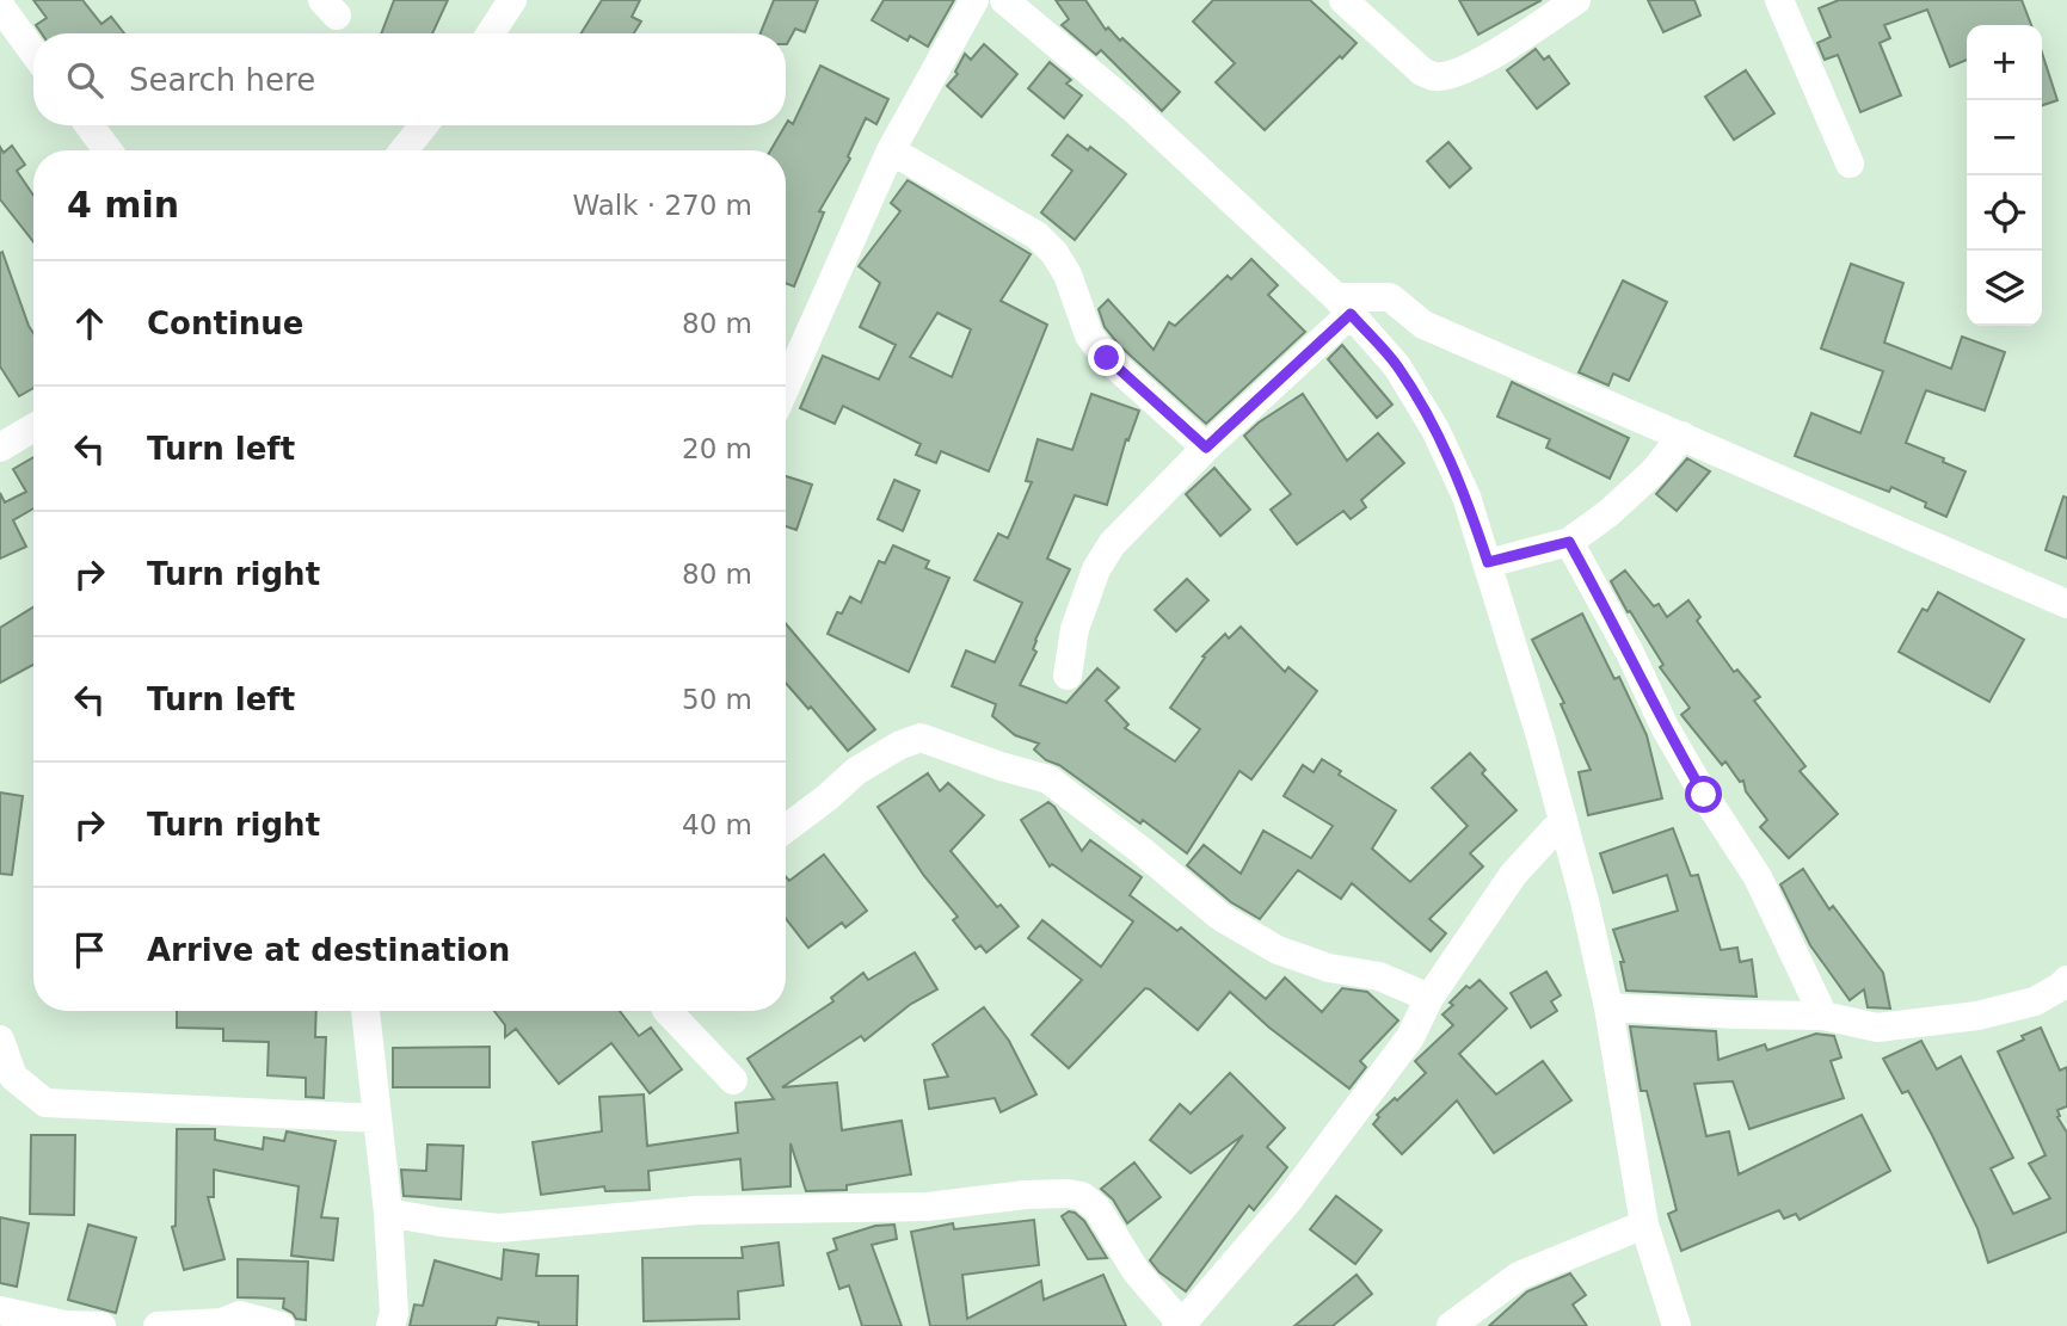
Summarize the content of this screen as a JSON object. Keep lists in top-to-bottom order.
{
  "page": {
    "map_buttons": ["+", "−"],
    "search": "Search here",
    "heading": ["4 min", "Walk · 270 m"],
    "list": [
      ["Continue", "80 m"],
      ["Turn left", "20 m"],
      ["Turn right", "80 m"],
      ["Turn left", "50 m"],
      ["Turn right", "40 m"],
      "Arrive at destination"
    ]
  }
}
